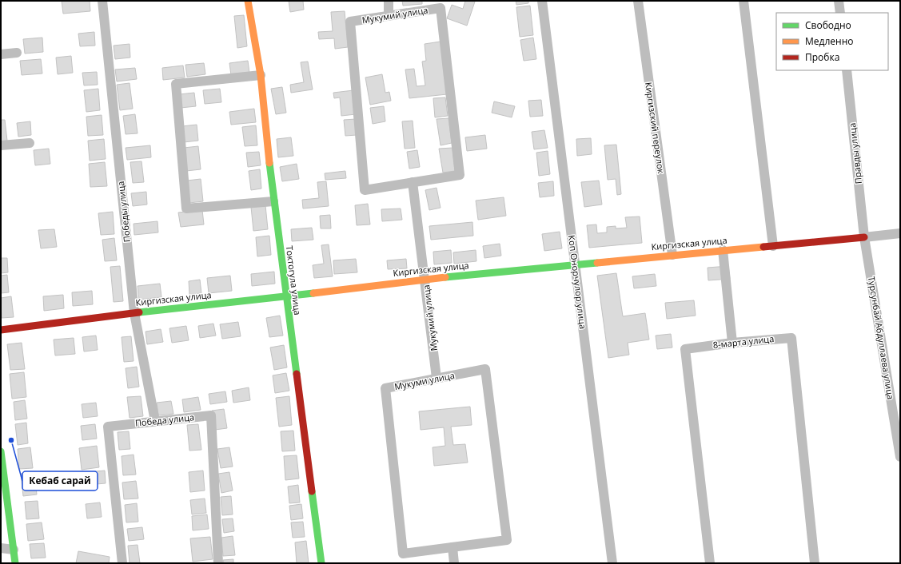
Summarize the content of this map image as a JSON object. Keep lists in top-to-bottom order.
{
  "streets": {
    "street": [
      "Мукумий улица",
      "Киргизский переулок",
      "Правды улица",
      "Победы улица",
      "Киргизская улица",
      "Токтогула улица",
      "Коп Онорчулор улица",
      "Турсунбай Абдуллаева улица",
      "8-марта улица",
      "Мукуми улица",
      "Победа улица"
    ]
  },
  "crossings": [
    ["Мукумий улица", "Киргизская улица"],
    ["Мукумий улица", "Мукуми улица"],
    ["Киргизский переулок", "Киргизская улица"],
    ["Правды улица", "Киргизская улица"],
    ["Правды улица", "Турсунбай Абдуллаева улица"],
    ["Победы улица", "Киргизская улица"],
    ["Победы улица", "Победа улица"],
    ["Киргизская улица", "Токтогула улица"],
    ["Киргизская улица", "Коп Онорчулор улица"],
    ["Киргизская улица", "Турсунбай Абдуллаева улица"]
  ],
  "places": ["Кебаб сарай"],
  "legend": ["Свободно", "Медленно", "Пробка"]
}
